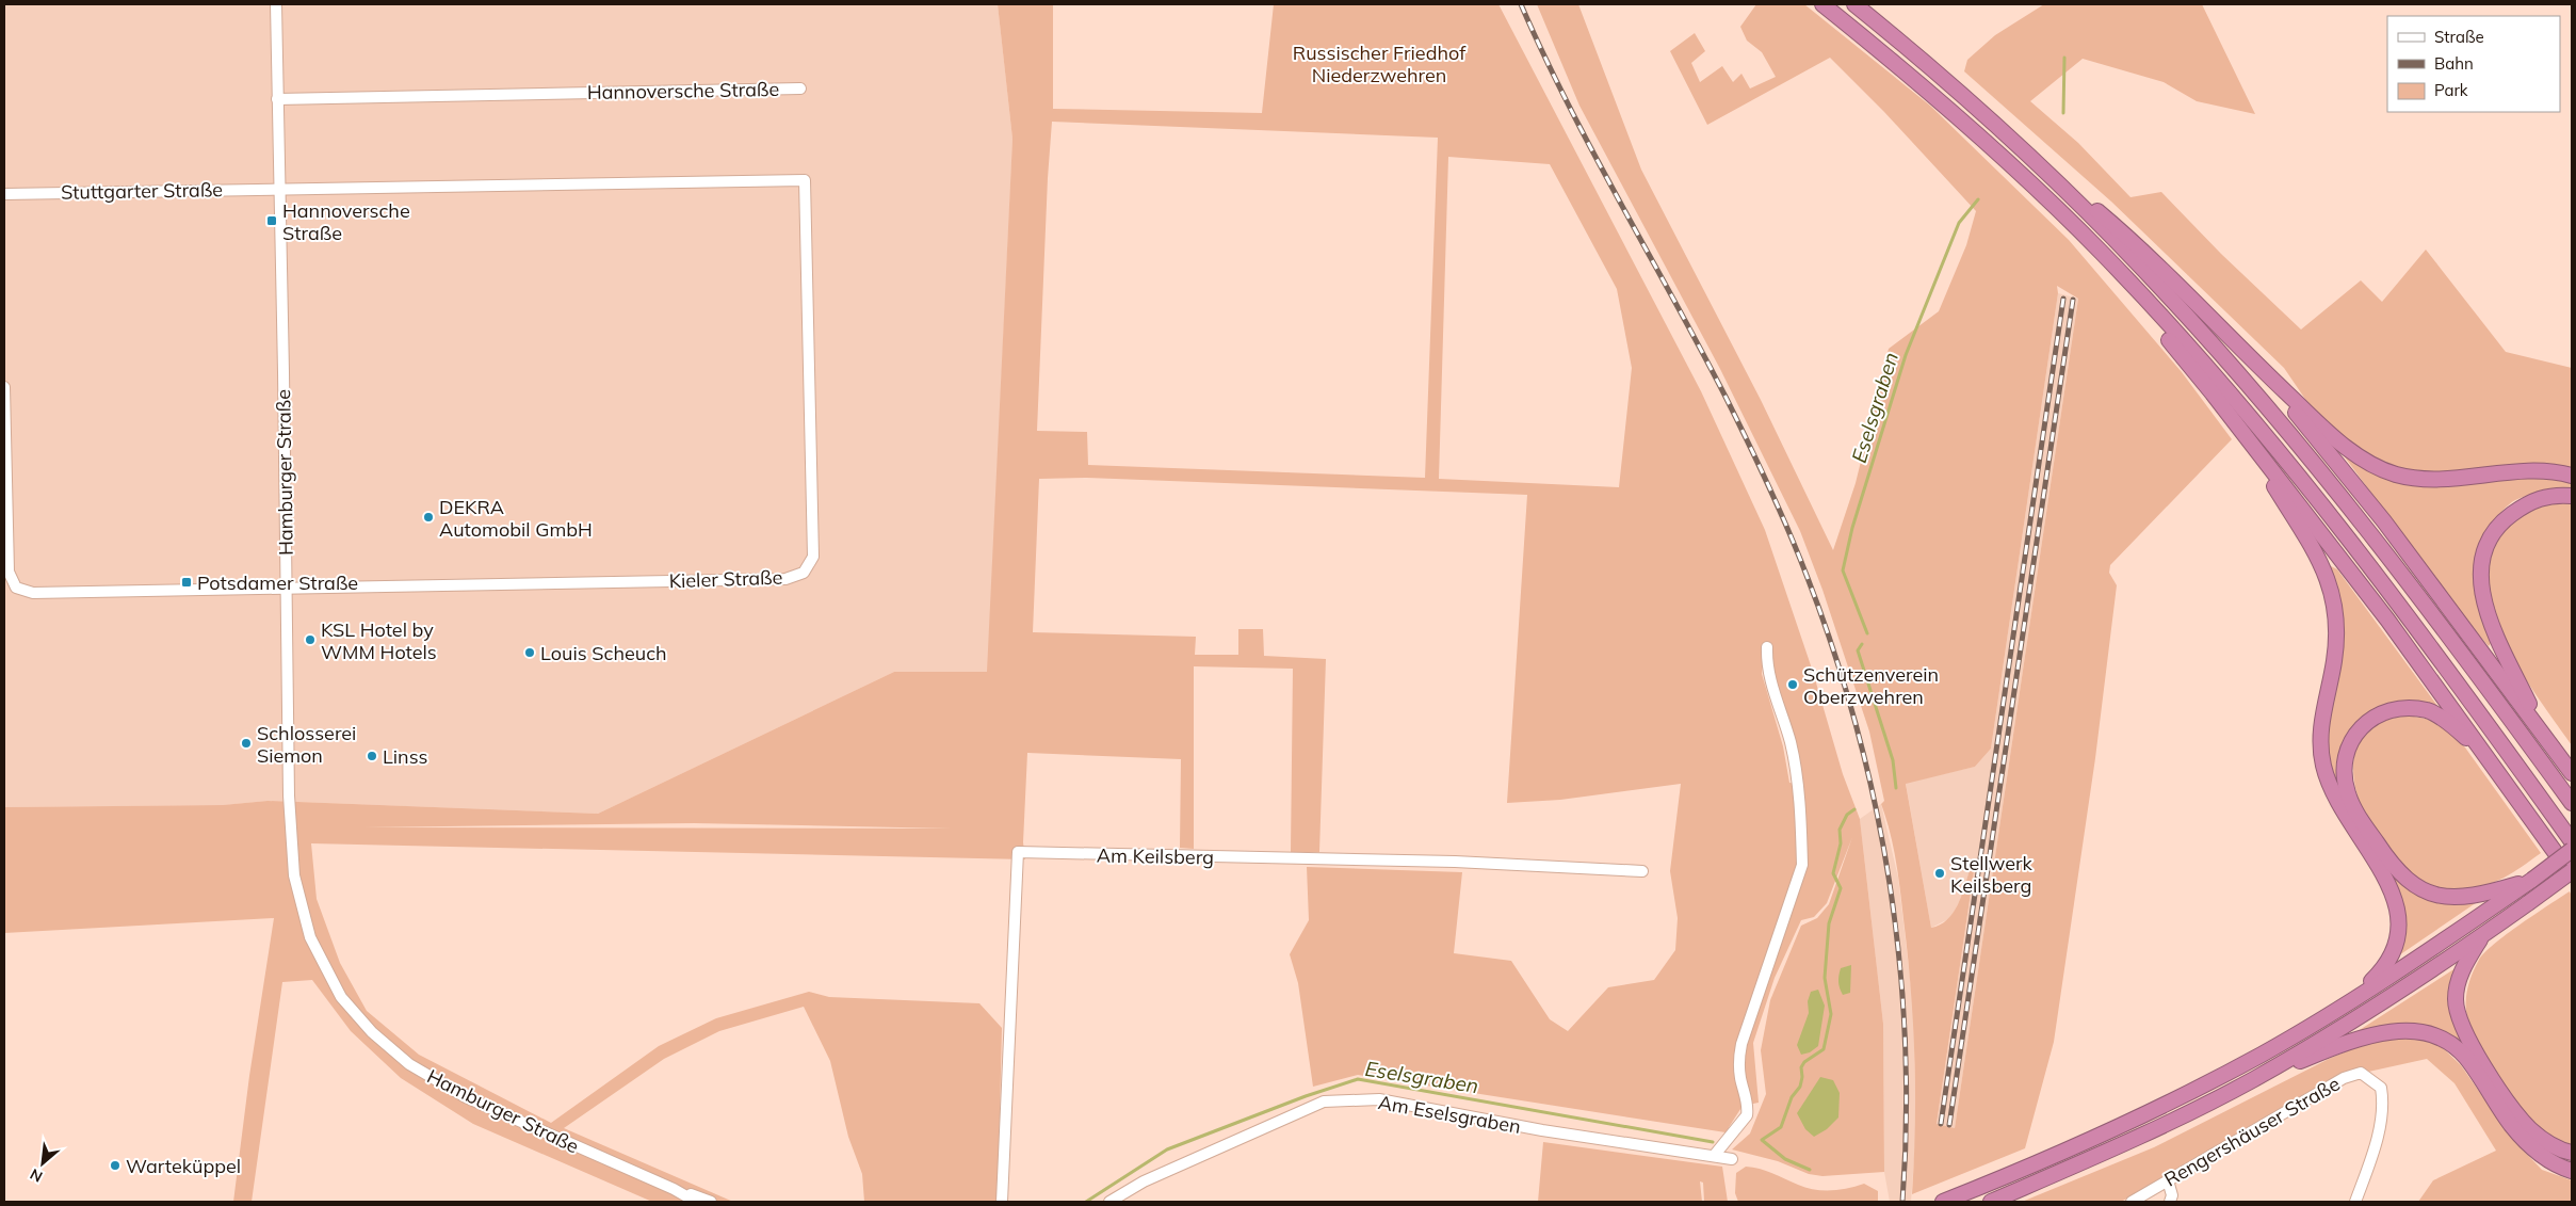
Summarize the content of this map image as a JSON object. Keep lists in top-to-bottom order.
{
  "streets": {
    "street": [
      "Hannoversche Straße",
      "Stuttgarter Straße",
      "Hamburger Straße",
      "Kieler Straße",
      "Am Keilsberg",
      "Am Eselsgraben",
      "Rengershäuser Straße"
    ]
  },
  "crossings": [
    ["Hannoversche Straße", "Hamburger Straße"],
    ["Stuttgarter Straße", "Hamburger Straße"],
    ["Stuttgarter Straße", "Kieler Straße"],
    ["Hamburger Straße", "Kieler Straße"]
  ],
  "water": ["Eselsgraben"],
  "parks": ["Russischer Friedhof Niederzwehren"],
  "places": {
    "transit": ["Hannoversche Straße", "Potsdamer Straße"],
    "other": [
      "DEKRA Automobil GmbH",
      "KSL Hotel by WMM Hotels",
      "Louis Scheuch",
      "Schützenverein Oberzwehren",
      "Schlosserei Siemon",
      "Linss",
      "Stellwerk Keilsberg",
      "Warteküppel"
    ]
  },
  "legend": ["Straße", "Bahn", "Park"],
  "north": "bottom left"
}
